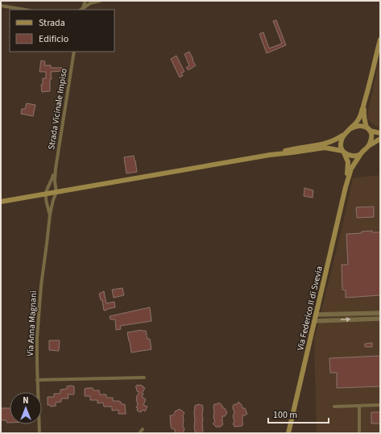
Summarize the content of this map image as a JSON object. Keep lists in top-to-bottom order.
{
  "streets": {
    "main road": ["Via Federico II di Svevia"],
    "street": ["Strada Vicinale Impiso", "Via Anna Magnani"]
  },
  "legend": ["Strada", "Edificio"],
  "scale_bar": "100 m",
  "north": "top"
}
